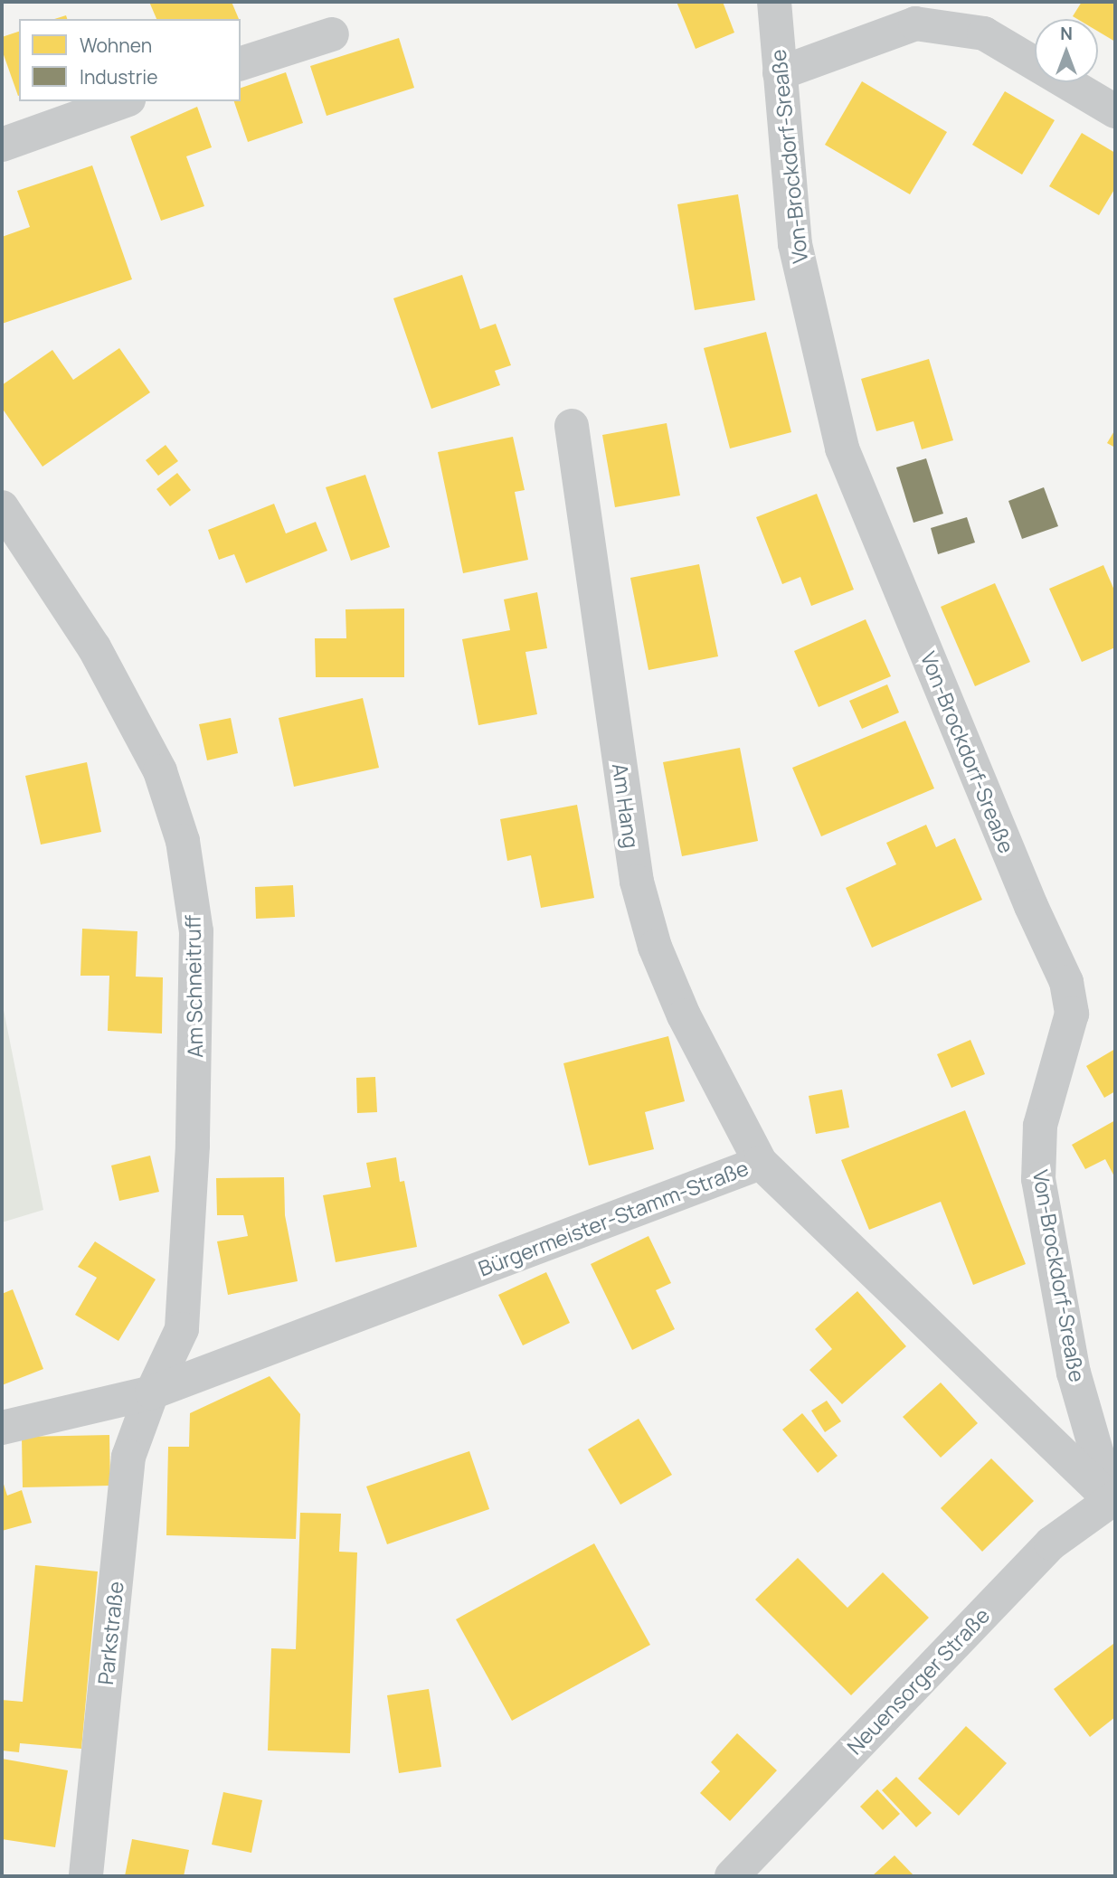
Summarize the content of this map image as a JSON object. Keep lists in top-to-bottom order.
{
  "streets": {
    "street": [
      "Von-Brockdorf-Sreaße",
      "Am Hang",
      "Am Schneitruff",
      "Bürgermeister-Stamm-Straße",
      "Parkstraße",
      "Neuensorger Straße"
    ]
  },
  "crossings": [
    ["Von-Brockdorf-Sreaße", "Bürgermeister-Stamm-Straße"],
    ["Von-Brockdorf-Sreaße", "Neuensorger Straße"],
    ["Am Hang", "Bürgermeister-Stamm-Straße"],
    ["Am Schneitruff", "Bürgermeister-Stamm-Straße"],
    ["Am Schneitruff", "Parkstraße"],
    ["Bürgermeister-Stamm-Straße", "Parkstraße"],
    ["Bürgermeister-Stamm-Straße", "Neuensorger Straße"]
  ],
  "legend": ["Wohnen", "Industrie"],
  "north": "top"
}
